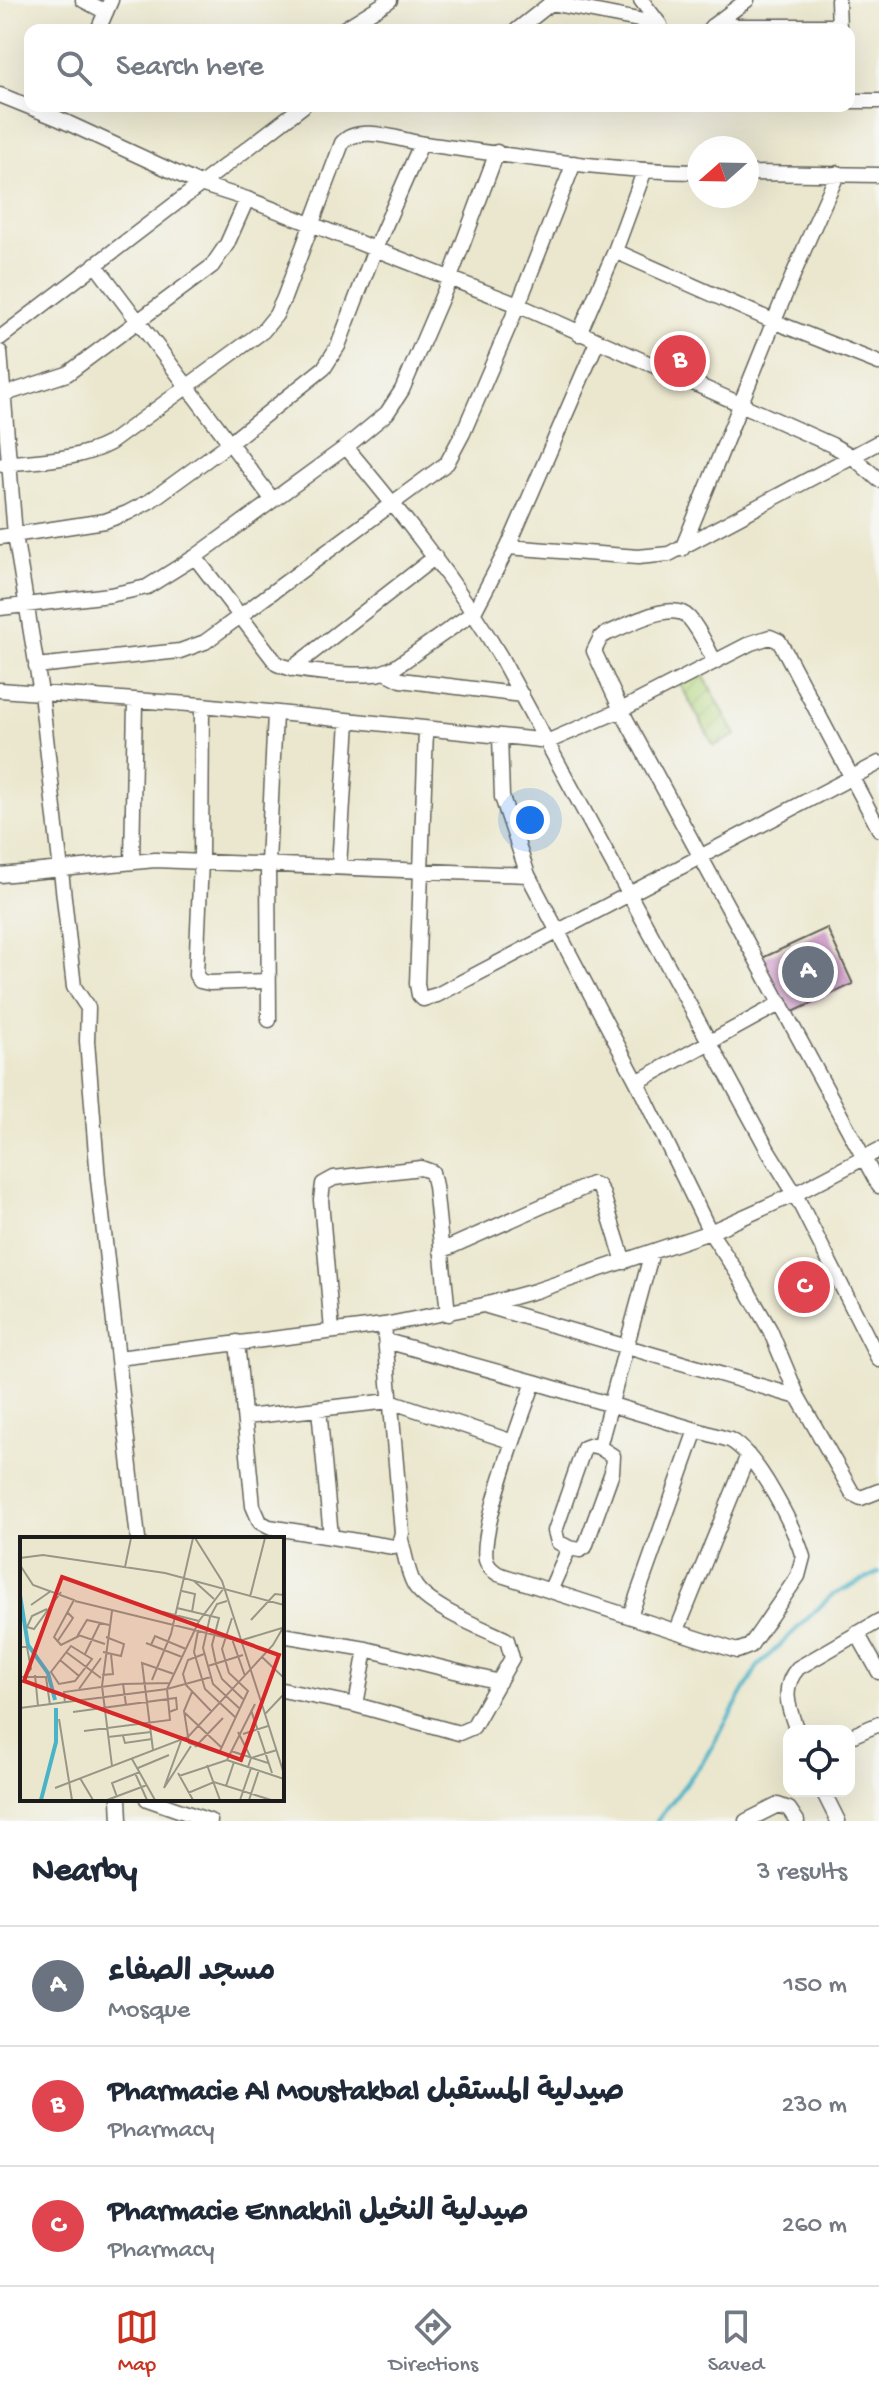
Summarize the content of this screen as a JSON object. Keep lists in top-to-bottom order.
{
  "north": "left",
  "page": {
    "search": "Search here",
    "pins": ["B", "A", "C"],
    "heading": ["Nearby", "3 results"],
    "list": [
      {
        "mark": "A",
        "name": "مسجد الصفاء",
        "note": "Mosque",
        "value": "150 m"
      },
      {
        "mark": "B",
        "name": "Pharmacie Al Moustakbal صيدلية المستقبل",
        "note": "Pharmacy",
        "value": "230 m"
      },
      {
        "mark": "C",
        "name": "Pharmacie Ennakhil صيدلية النخيل",
        "note": "Pharmacy",
        "value": "260 m"
      }
    ],
    "nav": ["Map", "Directions", "Saved"]
  }
}
